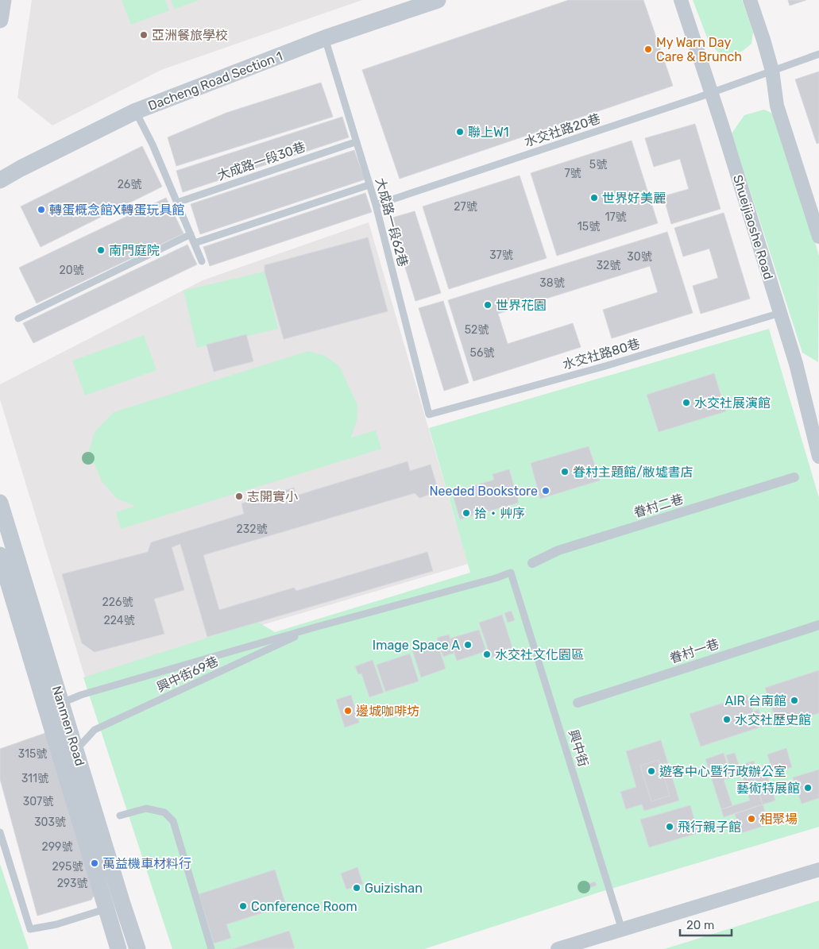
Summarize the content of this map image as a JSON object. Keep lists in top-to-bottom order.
{
  "streets": {
    "street": [
      "Dacheng Road Section 1",
      "Shueijiaoshe Road",
      "眷村二巷",
      "眷村一巷",
      "Nanmen Road"
    ],
    "lane": [
      "水交社路20巷",
      "大成路一段30巷",
      "大成路一段62巷",
      "水交社路80巷",
      "興中街69巷",
      "興中街"
    ]
  },
  "crossings": [
    ["Dacheng Road Section 1", "大成路一段62巷"],
    ["水交社路20巷", "大成路一段62巷"],
    ["水交社路20巷", "Shueijiaoshe Road"],
    ["大成路一段62巷", "水交社路80巷"],
    ["Shueijiaoshe Road", "水交社路80巷"],
    ["興中街69巷", "Nanmen Road"],
    ["興中街69巷", "興中街"]
  ],
  "places": [
    "亞洲餐旅學校",
    "My Warn Day Care & Brunch",
    "聯上W1",
    "世界好美麗",
    "轉蛋概念館X轉蛋玩具館",
    "南門庭院",
    "世界花園",
    "水交社展演館",
    "眷村主題館/敝墟書店",
    "Needed Bookstore",
    "志開實小",
    "拾・艸序",
    "Image Space A",
    "水交社文化園區",
    "AIR 台南館",
    "邊城咖啡坊",
    "水交社歷史館",
    "遊客中心暨行政辦公室",
    "藝術特展館",
    "相聚場",
    "飛行親子館",
    "萬益機車材料行",
    "Guizishan",
    "Conference Room"
  ],
  "house_numbers": [
    "5號",
    "7號",
    "26號",
    "27號",
    "17號",
    "15號",
    "37號",
    "30號",
    "32號",
    "20號",
    "38號",
    "52號",
    "56號",
    "232號",
    "226號",
    "224號",
    "315號",
    "311號",
    "307號",
    "303號",
    "299號",
    "295號",
    "293號"
  ],
  "scale_bar": "20 m"
}
